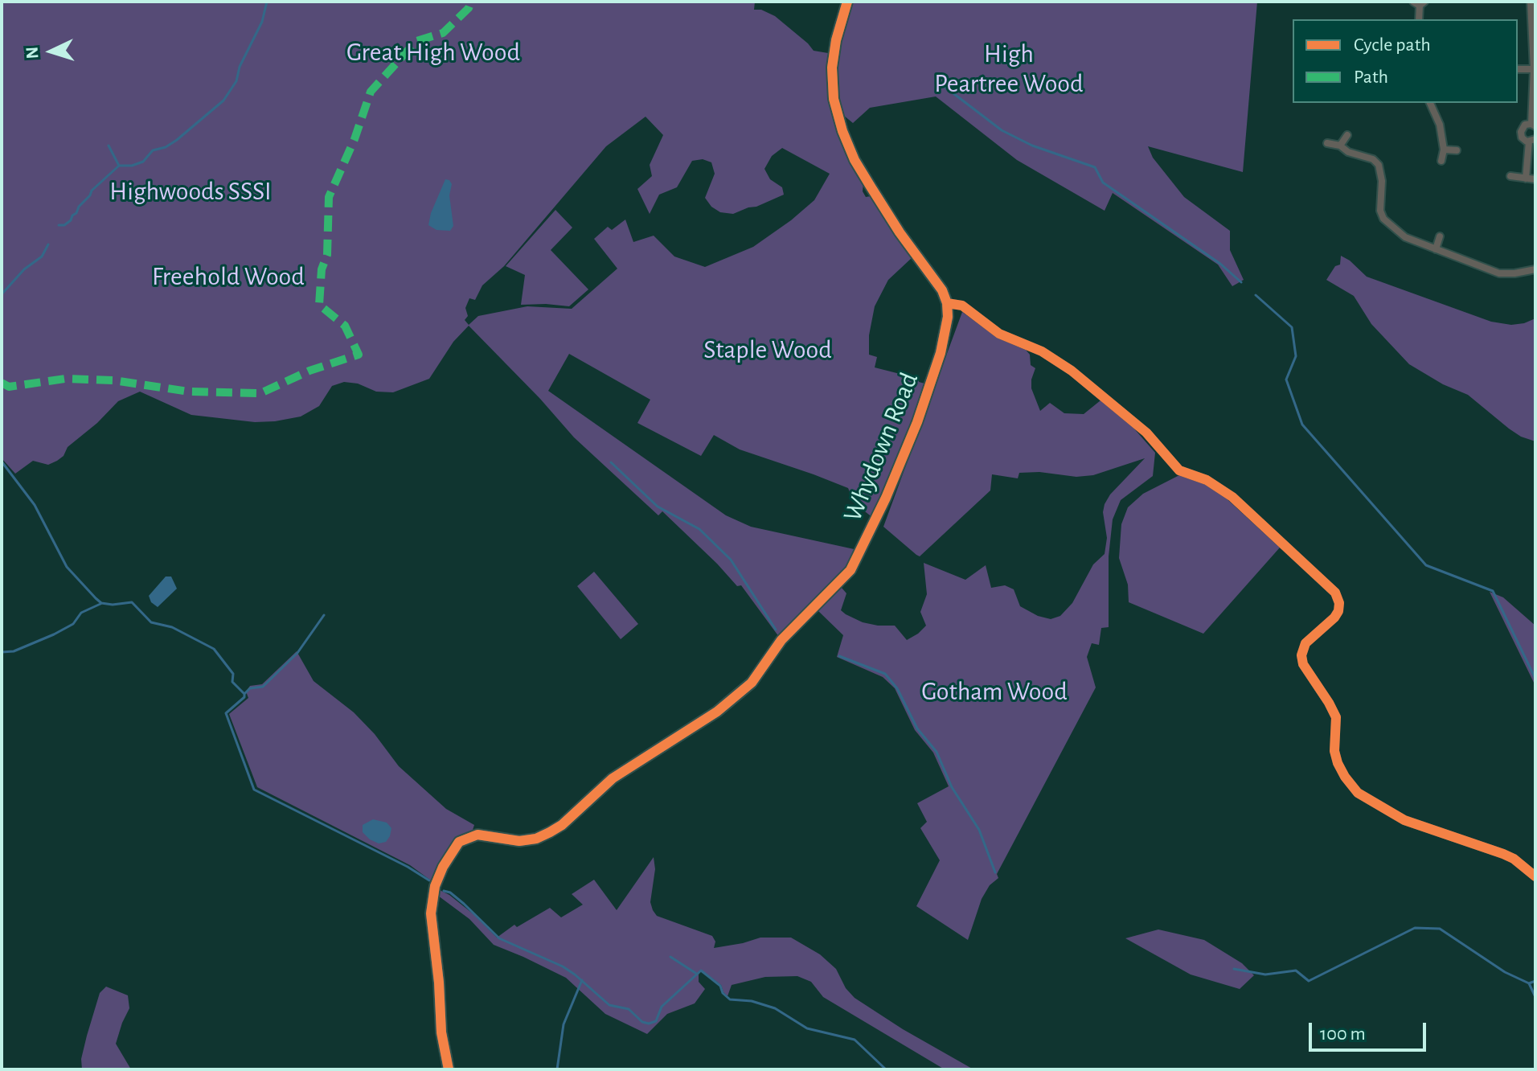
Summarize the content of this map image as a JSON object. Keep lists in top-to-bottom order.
{
  "streets": {
    "street": ["Whydown Road"]
  },
  "parks": [
    "Great High Wood",
    "High Peartree Wood",
    "Highwoods SSSI",
    "Freehold Wood",
    "Staple Wood",
    "Gotham Wood"
  ],
  "legend": ["Cycle path", "Path"],
  "scale_bar": "100 m",
  "north": "left"
}
